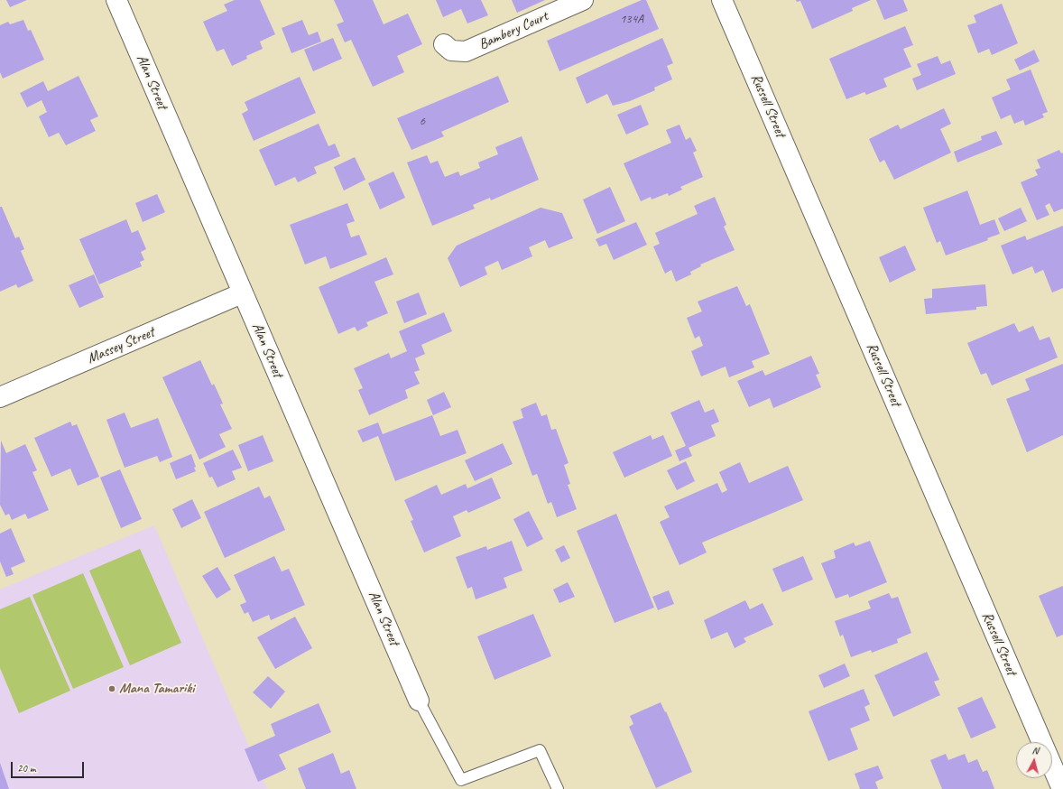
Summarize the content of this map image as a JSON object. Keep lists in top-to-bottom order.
{
  "streets": {
    "street": [
      "Bambery Court",
      "Alan Street",
      "Russell Street",
      "Massey Street"
    ]
  },
  "crossings": [
    ["Alan Street", "Massey Street"]
  ],
  "places": ["Mana Tamariki"],
  "house_numbers": ["134A", "6"],
  "scale_bar": "20 m",
  "north": "top"
}
